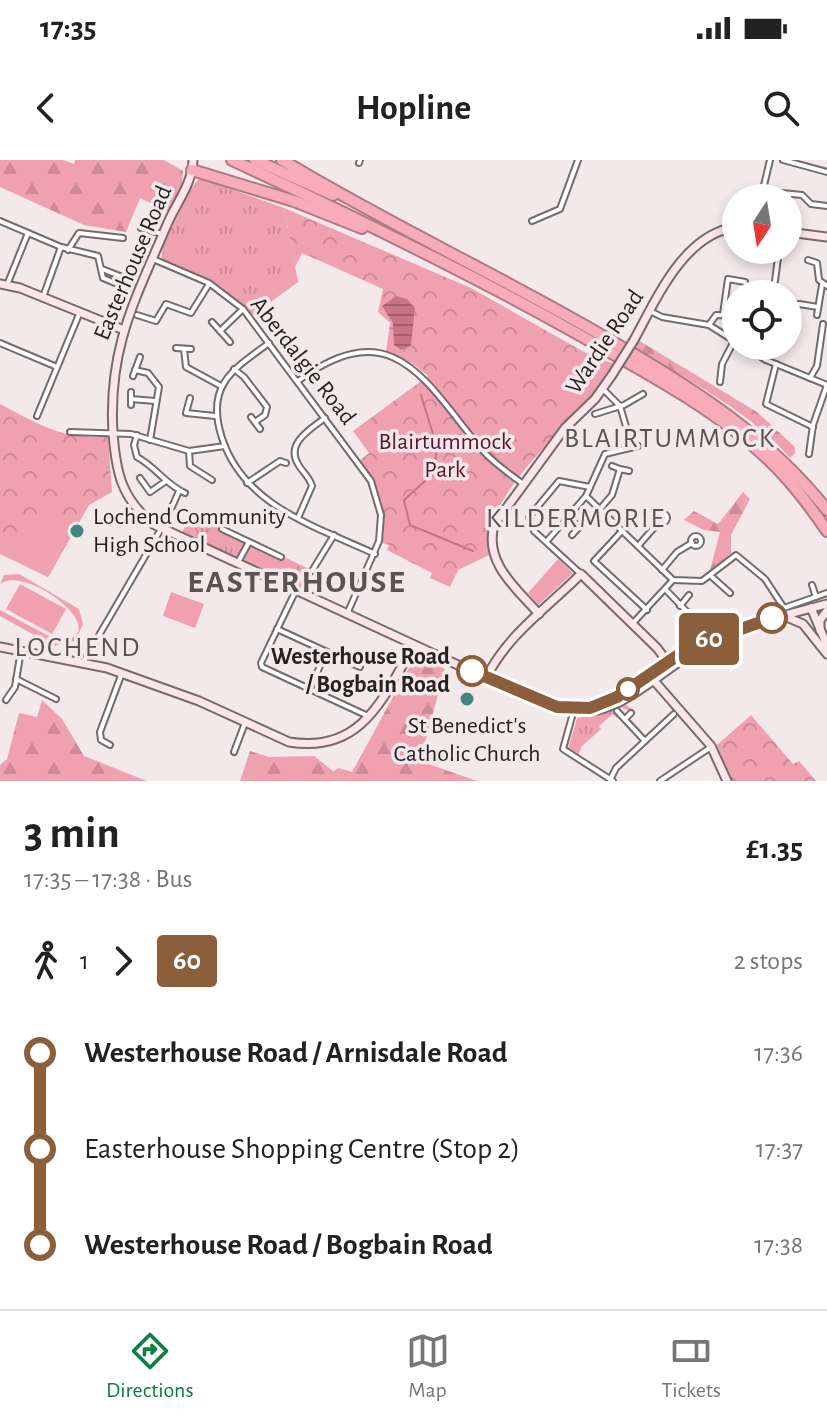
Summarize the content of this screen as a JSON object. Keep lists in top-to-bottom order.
{
  "streets": {
    "street": ["Easterhouse Road", "Wardie Road", "Aberdalgie Road"]
  },
  "crossings": [
    ["Easterhouse Road", "Aberdalgie Road"]
  ],
  "districts": [
    "BLAIRTUMMOCK",
    "KILDERMORIE",
    "EASTERHOUSE",
    "LOCHEND"
  ],
  "parks": ["Blairtummock Park"],
  "places": ["Lochend Community High School", "Westerhouse Road / Bogbain Road", "St Benedict's Catholic Church"],
  "lines": ["bus line 60"],
  "north": "bottom",
  "page": {
    "status": "17:35",
    "header": "Hopline",
    "on_map": "60",
    "heading": ["3 min", "17:35 – 17:38 · Bus", "£1.35"],
    "legs": ["1", "60", "2 stops"],
    "list": [
      {
        "name": "Westerhouse Road / Arnisdale Road",
        "value": "17:36"
      },
      {
        "name": "Easterhouse Shopping Centre (Stop 2)",
        "value": "17:37"
      },
      {
        "name": "Westerhouse Road / Bogbain Road",
        "value": "17:38"
      }
    ],
    "tabs": ["Directions", "Map", "Tickets"]
  }
}
